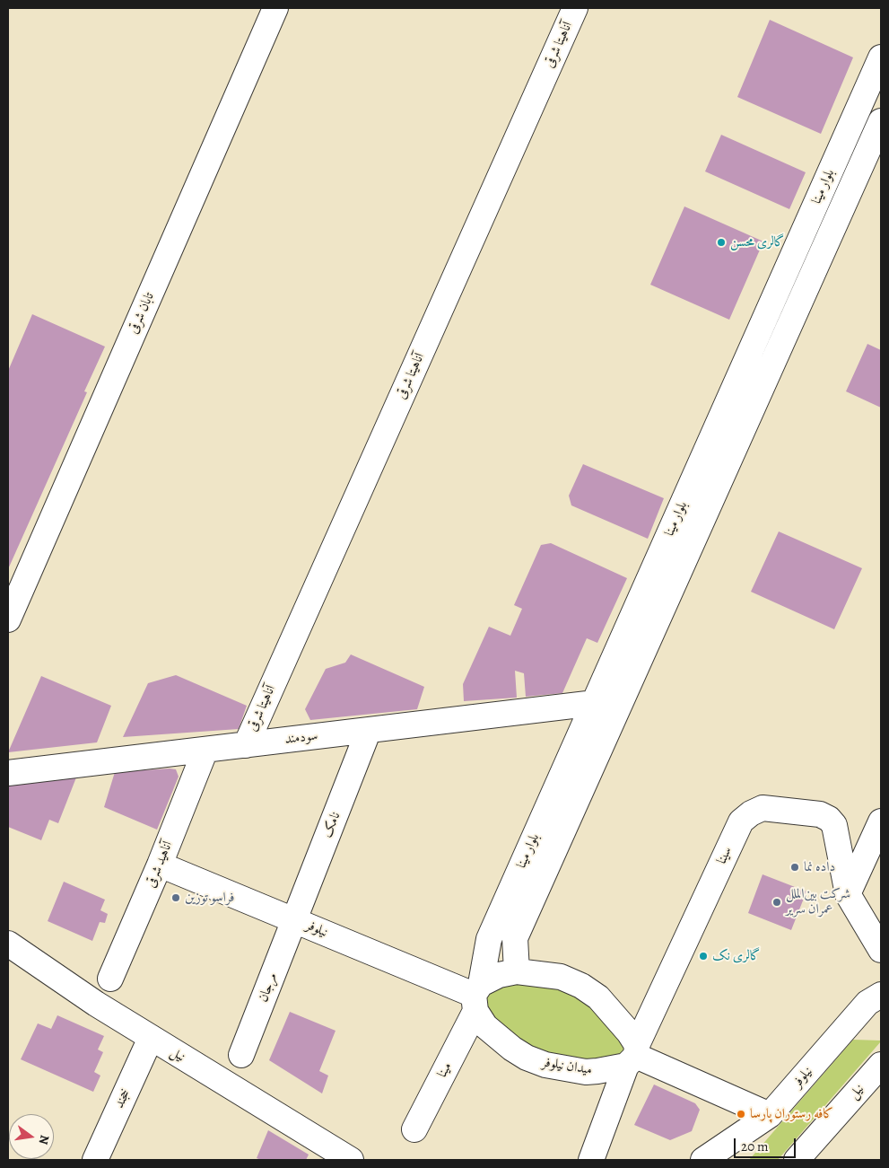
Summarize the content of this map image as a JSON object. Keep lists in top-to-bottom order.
{
  "streets": {
    "street": [
      "آناهیتا شرقی",
      "بلوار مینا",
      "تابان شرقی",
      "سودمند",
      "نامک",
      "سینا",
      "آناهید شرقی",
      "نیلوفر",
      "مرجان",
      "نیل",
      "میدان نیلوفر",
      "مینا",
      "خجند"
    ]
  },
  "crossings": [
    ["آناهیتا شرقی", "سودمند"],
    ["بلوار مینا", "سودمند"],
    ["بلوار مینا", "نیلوفر"],
    ["بلوار مینا", "میدان نیلوفر"],
    ["بلوار مینا", "مینا"],
    ["سودمند", "نامک"],
    ["سودمند", "آناهید شرقی"],
    ["نامک", "نیلوفر"],
    ["نامک", "مرجان"],
    ["سینا", "میدان نیلوفر"],
    ["آناهید شرقی", "نیلوفر"],
    ["نیلوفر", "مرجان"],
    ["نیلوفر", "میدان نیلوفر"],
    ["نیلوفر", "مینا"],
    ["نیل", "خجند"],
    ["میدان نیلوفر", "مینا"]
  ],
  "places": [
    "گالری محسن",
    "داده نما",
    "فراسو توزین",
    "شرکت بین‌الملل عمران سریر",
    "گالری نک",
    "کافه رستوران پارسا"
  ],
  "scale_bar": "20 m",
  "north": "right"
}
